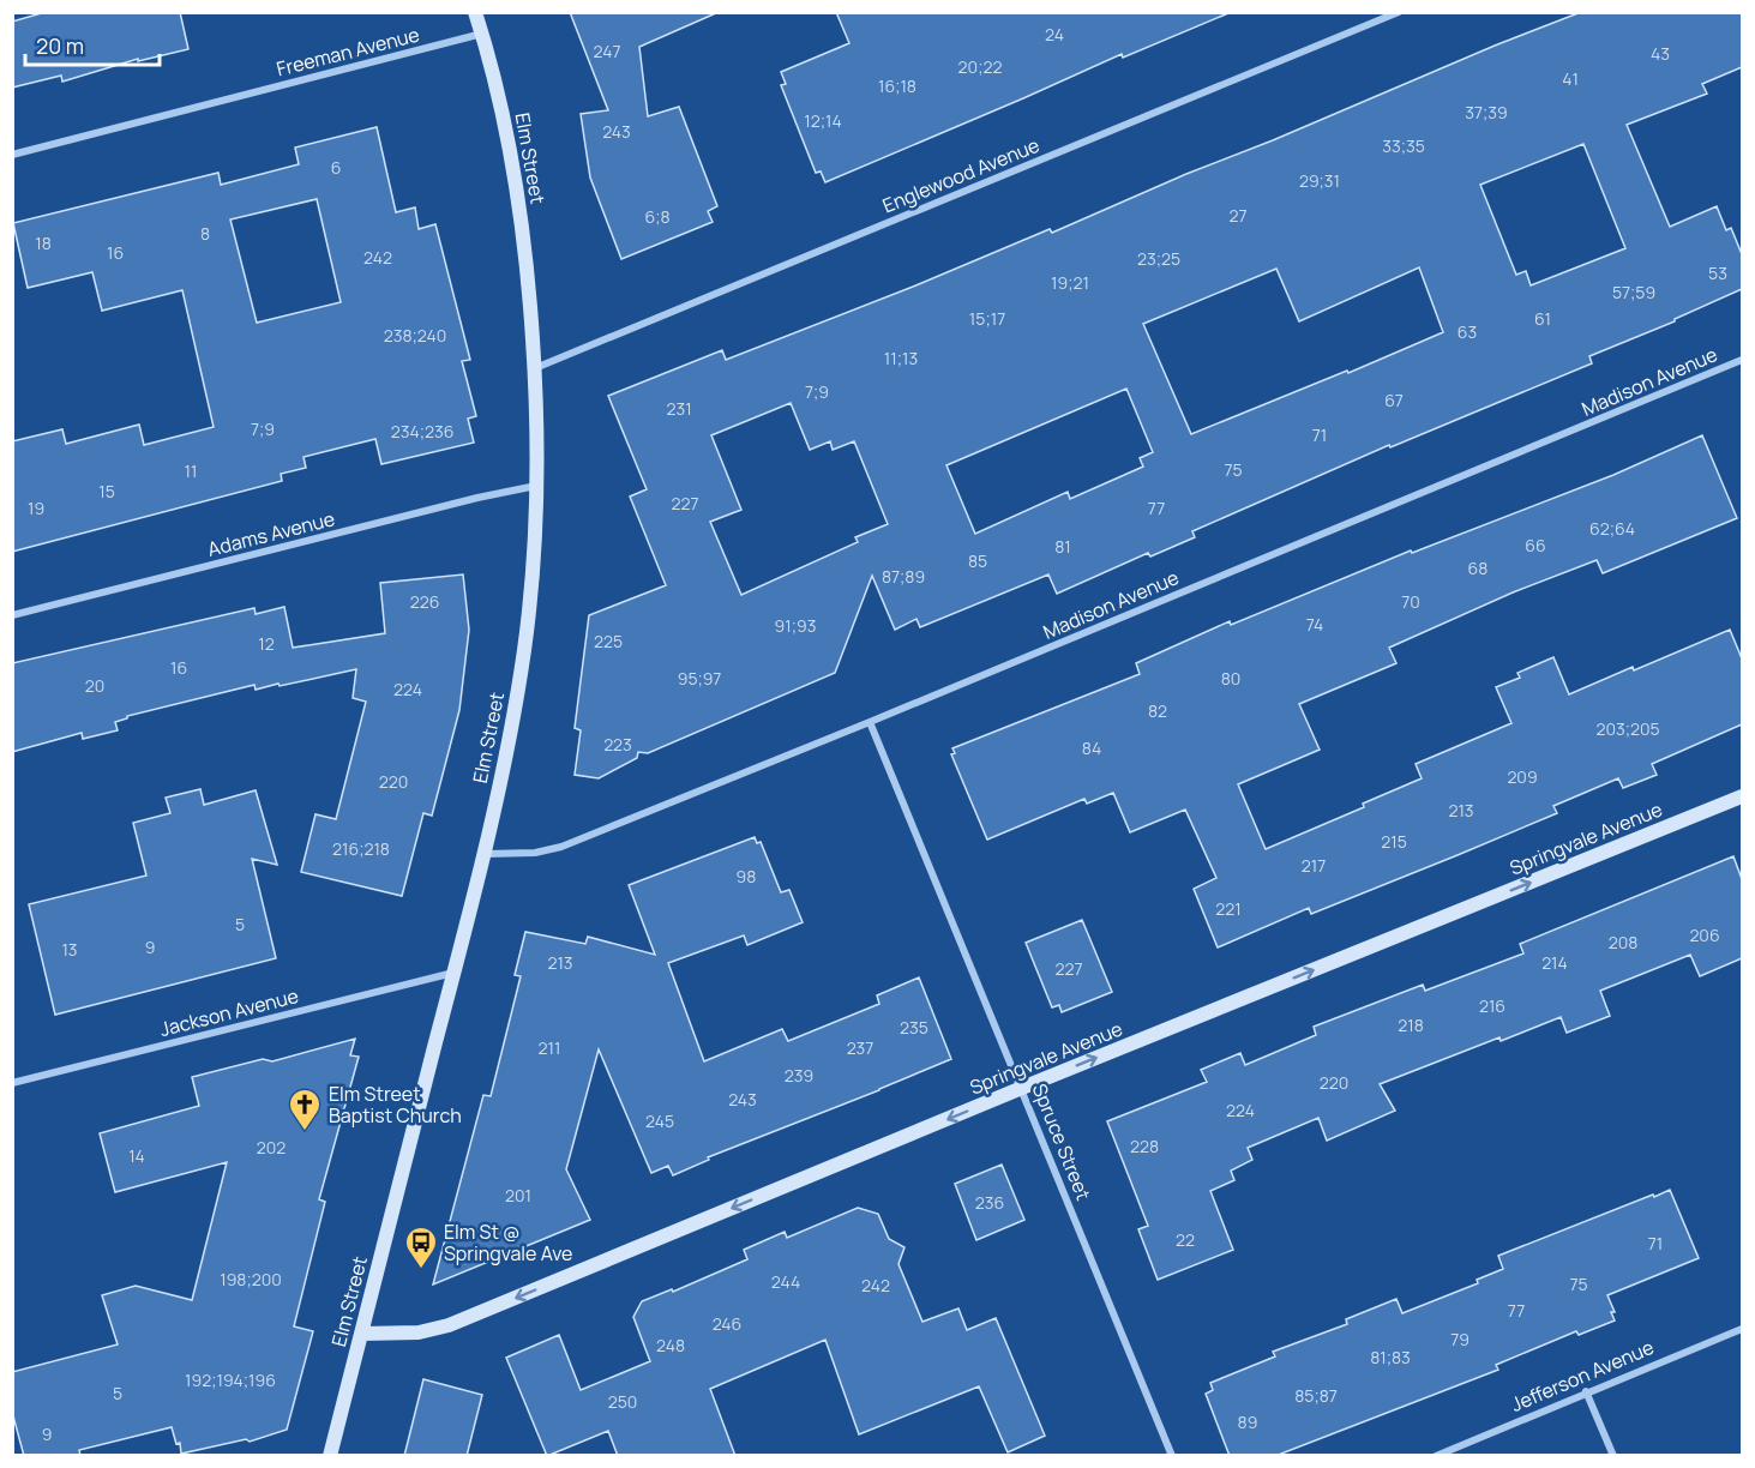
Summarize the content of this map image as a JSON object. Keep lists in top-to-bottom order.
{
  "streets": {
    "main road": ["Elm Street", "Springvale Avenue"],
    "street": [
      "Freeman Avenue",
      "Englewood Avenue",
      "Madison Avenue",
      "Adams Avenue",
      "Jackson Avenue",
      "Spruce Street",
      "Jefferson Avenue"
    ]
  },
  "crossings": [
    ["Freeman Avenue", "Elm Street"],
    ["Elm Street", "Englewood Avenue"],
    ["Elm Street", "Madison Avenue"],
    ["Elm Street", "Adams Avenue"],
    ["Elm Street", "Springvale Avenue"],
    ["Elm Street", "Jackson Avenue"],
    ["Madison Avenue", "Spruce Street"],
    ["Springvale Avenue", "Spruce Street"]
  ],
  "places": {
    "church": ["Elm Street Baptist Church"],
    "bus stop": ["Elm St @ Springvale Ave"]
  },
  "house_numbers": [
    "24",
    "247",
    "43",
    "20;22",
    "41",
    "16;18",
    "37;39",
    "12;14",
    "243",
    "33;35",
    "6",
    "29;31",
    "27",
    "6;8",
    "8",
    "18",
    "16",
    "242",
    "23;25",
    "53",
    "19;21",
    "57;59",
    "15;17",
    "61",
    "63",
    "238;240",
    "11;13",
    "7;9",
    "67",
    "231",
    "7;9",
    "234;236",
    "71",
    "75",
    "11",
    "15",
    "227",
    "19",
    "77",
    "62;64",
    "66",
    "81",
    "85",
    "68",
    "87;89",
    "226",
    "70",
    "74",
    "91;93",
    "225",
    "12",
    "16",
    "95;97",
    "80",
    "20",
    "224",
    "82",
    "203;205",
    "223",
    "84",
    "209",
    "220",
    "213",
    "215",
    "216;218",
    "217",
    "98",
    "221",
    "5",
    "206",
    "208",
    "9",
    "13",
    "213",
    "214",
    "227",
    "216",
    "218",
    "235",
    "211",
    "237",
    "239",
    "220",
    "243",
    "224",
    "245",
    "228",
    "202",
    "14",
    "201",
    "236",
    "22",
    "71",
    "198;200",
    "244",
    "75",
    "242",
    "77",
    "246",
    "79",
    "248",
    "81;83",
    "192;194;196",
    "5",
    "85;87",
    "250",
    "89",
    "9"
  ],
  "scale_bar": "20 m"
}
